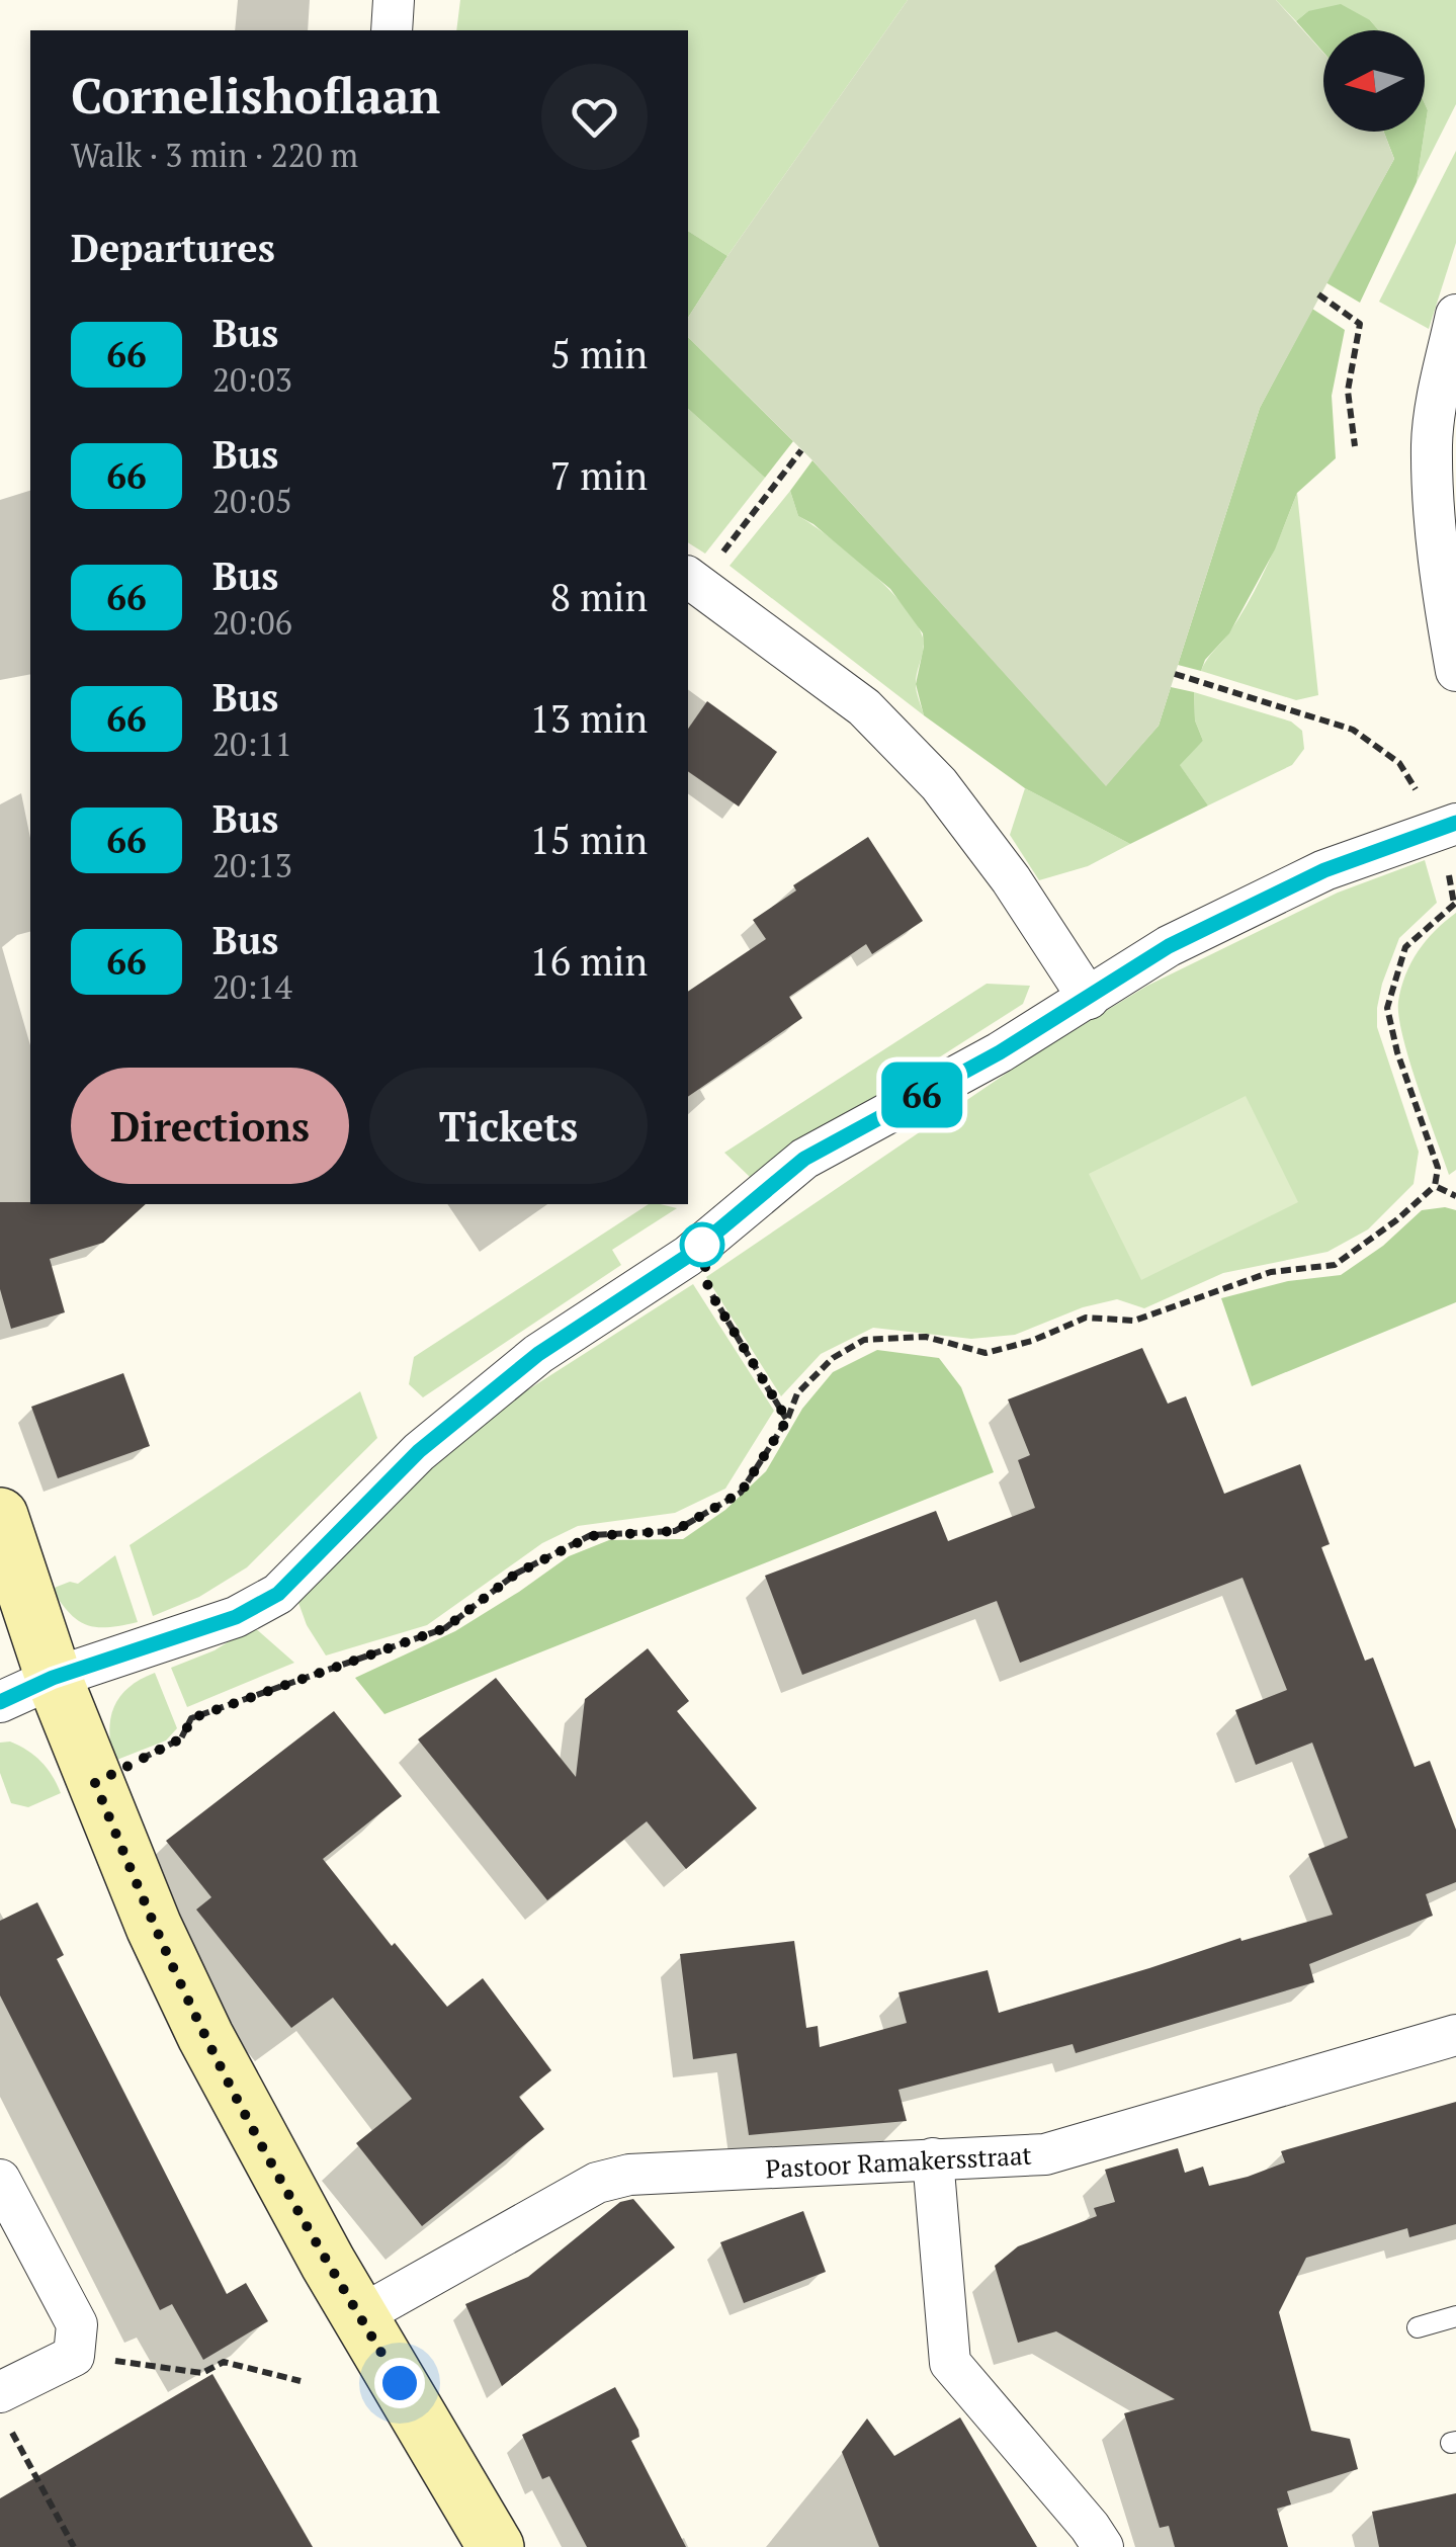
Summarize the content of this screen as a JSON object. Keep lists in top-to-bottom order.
{
  "streets": {
    "street": ["Pastoor Ramakersstraat"]
  },
  "lines": ["bus line 66"],
  "north": "left",
  "page": {
    "on_map": "66",
    "heading": [
      ["Cornelishoflaan", "Walk · 3 min · 220 m"],
      "Departures"
    ],
    "list": [
      {
        "mark": "66",
        "name": "Bus",
        "note": "20:03",
        "value": "5 min"
      },
      {
        "mark": "66",
        "name": "Bus",
        "note": "20:05",
        "value": "7 min"
      },
      {
        "mark": "66",
        "name": "Bus",
        "note": "20:06",
        "value": "8 min"
      },
      {
        "mark": "66",
        "name": "Bus",
        "note": "20:11",
        "value": "13 min"
      },
      {
        "mark": "66",
        "name": "Bus",
        "note": "20:13",
        "value": "15 min"
      },
      {
        "mark": "66",
        "name": "Bus",
        "note": "20:14",
        "value": "16 min"
      }
    ],
    "buttons": ["Directions", "Tickets"]
  }
}
